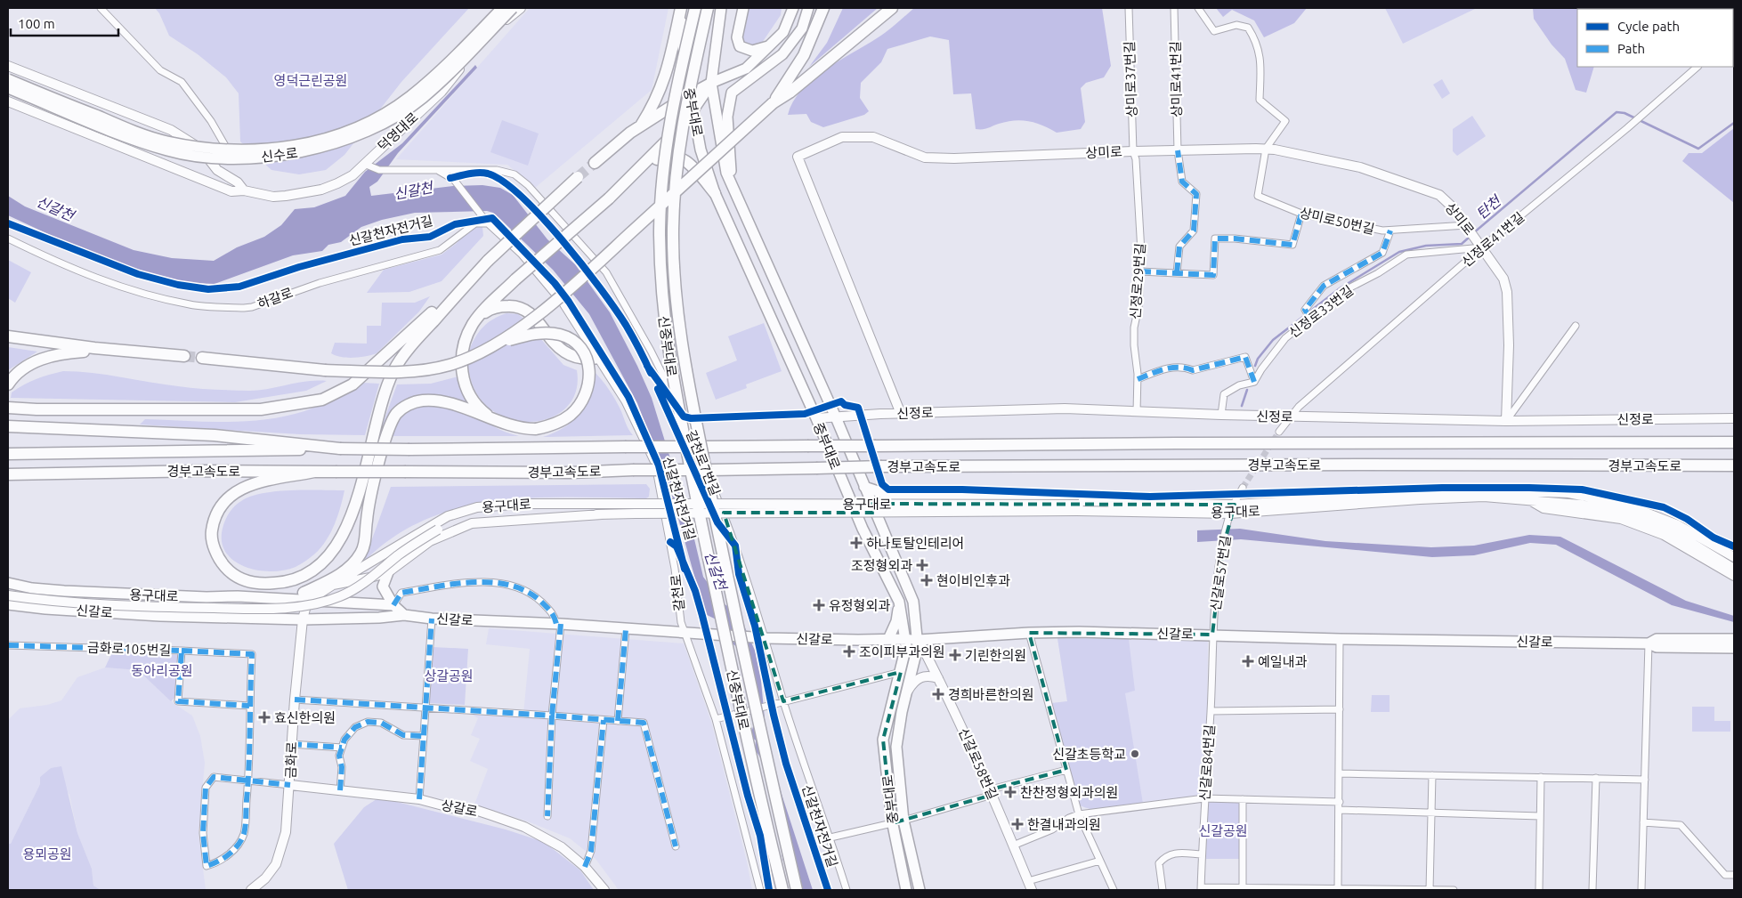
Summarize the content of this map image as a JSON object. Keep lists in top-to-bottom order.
{
  "streets": {
    "highway": ["신중부대로", "경부고속도로"],
    "main road": [
      "중부대로",
      "신수로",
      "용구대로",
      "신갈로"
    ],
    "street": [
      "상미로37번길",
      "상미로41번길",
      "덕영대로",
      "상미로",
      "상미로50번길",
      "신정로41번길",
      "신정로29번길",
      "하갈로",
      "신정로33번길",
      "신정로",
      "갈천로7번길",
      "신갈로57번길",
      "갈천로",
      "금화로105번길",
      "금화로",
      "신갈로84번길",
      "신갈로58번길",
      "상갈로"
    ],
    "cycle path": ["신갈천자전거길"]
  },
  "crossings": [
    ["상미로37번길", "상미로"],
    ["상미로37번길", "신정로29번길"],
    ["상미로41번길", "상미로"],
    ["중부대로", "신정로"],
    ["중부대로", "신갈로"],
    ["중부대로", "신갈로58번길"],
    ["상미로", "상미로50번길"],
    ["상미로", "신정로41번길"],
    ["상미로", "신정로29번길"],
    ["상미로", "신정로33번길"],
    ["상미로", "신정로"],
    ["신정로41번길", "신정로33번길"],
    ["신정로41번길", "신정로"],
    ["신정로29번길", "신정로"],
    ["하갈로", "갈천로"],
    ["갈천로7번길", "갈천로"],
    ["갈천로7번길", "신갈로"],
    ["용구대로", "신갈로57번길"],
    ["용구대로", "금화로"],
    ["신갈로57번길", "신갈로"],
    ["신갈로57번길", "신갈로84번길"],
    ["갈천로", "신갈로"],
    ["신갈로", "금화로"],
    ["신갈로", "신갈로84번길"],
    ["신갈로", "신갈로58번길"],
    ["금화로", "상갈로"]
  ],
  "water": ["신갈천", "탄천"],
  "parks": [
    "영덕근린공원",
    "동아리공원",
    "상갈공원",
    "신갈공원",
    "용뫼공원"
  ],
  "places": {
    "health": [
      "하나토탈인테리어",
      "조정형외과",
      "현이비인후과",
      "유정형외과",
      "조이피부과의원",
      "기린한의원",
      "예일내과",
      "경희바른한의원",
      "효신한의원",
      "찬찬정형외과의원",
      "한결내과의원"
    ],
    "other": ["신갈초등학교"]
  },
  "legend": ["Cycle path", "Path"],
  "scale_bar": "100 m"
}
